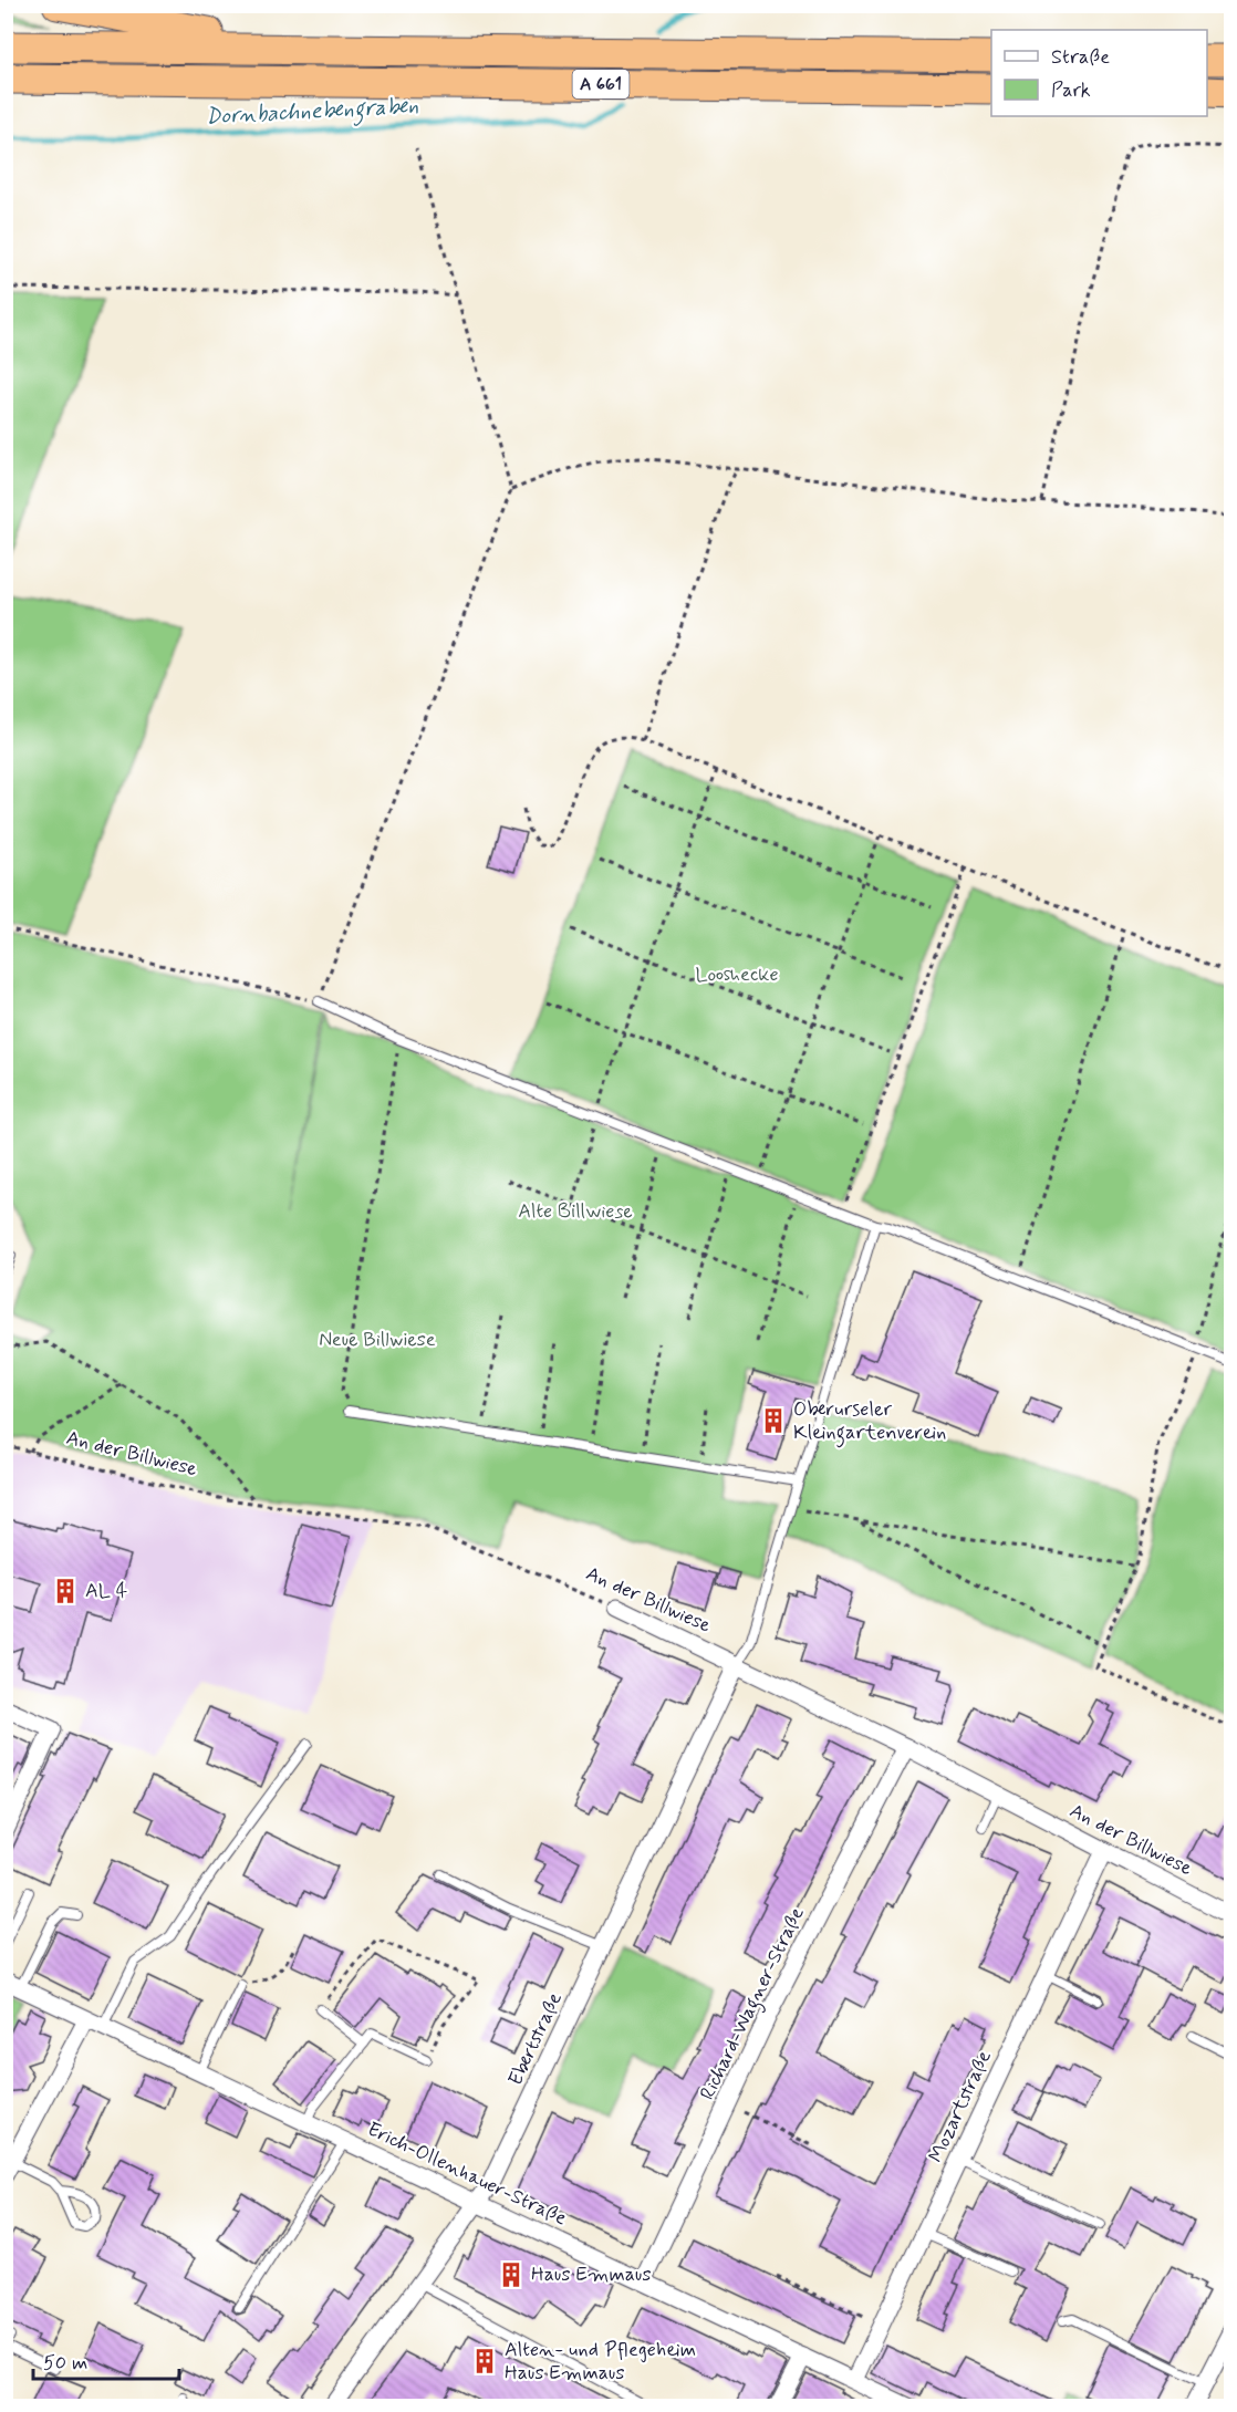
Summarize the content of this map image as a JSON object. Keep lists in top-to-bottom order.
{
  "streets": {
    "highway": ["A 661"],
    "street": [
      "An der Billwiese",
      "Richard-Wagner-Straße",
      "Ebertstraße",
      "Mozartstraße",
      "Erich-Ollenhauer-Straße"
    ]
  },
  "crossings": [
    ["An der Billwiese", "Richard-Wagner-Straße"],
    ["An der Billwiese", "Ebertstraße"],
    ["An der Billwiese", "Mozartstraße"],
    ["Richard-Wagner-Straße", "Erich-Ollenhauer-Straße"],
    ["Ebertstraße", "Erich-Ollenhauer-Straße"],
    ["Mozartstraße", "Erich-Ollenhauer-Straße"]
  ],
  "water": ["Dornbachnebengraben"],
  "parks": ["Looshecke", "Alte Billwiese", "Neue Billwiese"],
  "places": {
    "building": [
      "Oberurseler Kleingartenverein",
      "AL 4",
      "Haus Emmaus",
      "Alten- und Pflegeheim Haus Emmaus"
    ]
  },
  "legend": ["Straße", "Park"],
  "scale_bar": "50 m"
}
